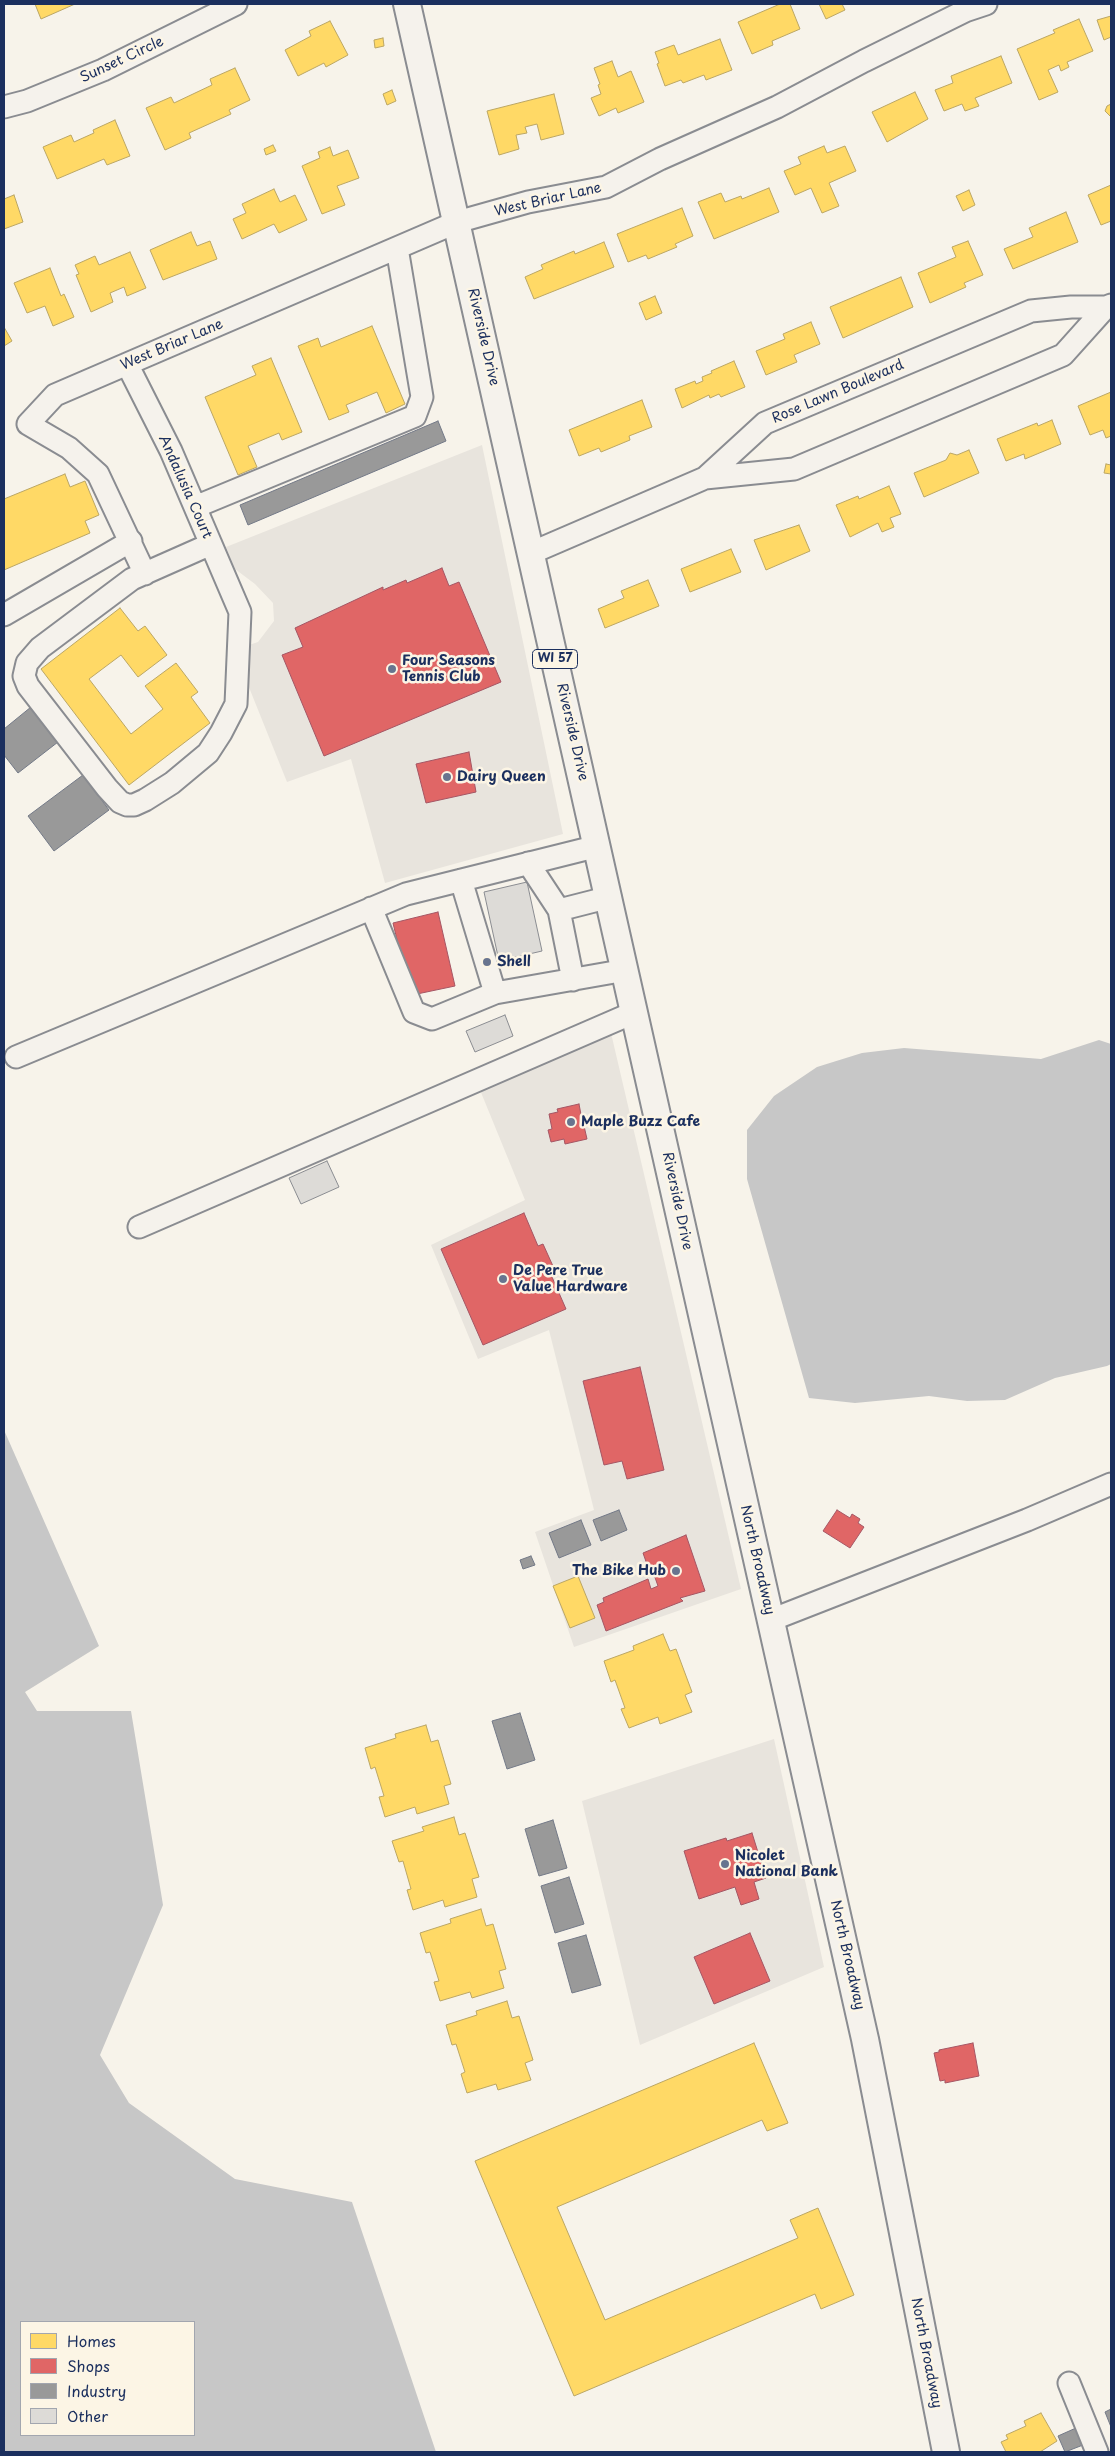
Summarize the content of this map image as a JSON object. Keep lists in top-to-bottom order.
{
  "streets": {
    "main road": ["Riverside Drive", "WI 57", "North Broadway"],
    "street": [
      "Sunset Circle",
      "West Briar Lane",
      "Rose Lawn Boulevard",
      "Andalusia Court"
    ]
  },
  "crossings": [
    ["West Briar Lane", "Riverside Drive"],
    ["West Briar Lane", "Andalusia Court"],
    ["Riverside Drive", "Rose Lawn Boulevard"],
    ["Riverside Drive", "North Broadway"]
  ],
  "places": [
    "Four Seasons Tennis Club",
    "Dairy Queen",
    "Shell",
    "Maple Buzz Cafe",
    "De Pere True Value Hardware",
    "The Bike Hub",
    "Nicolet National Bank"
  ],
  "legend": [
    "Homes",
    "Shops",
    "Industry",
    "Other"
  ]
}
